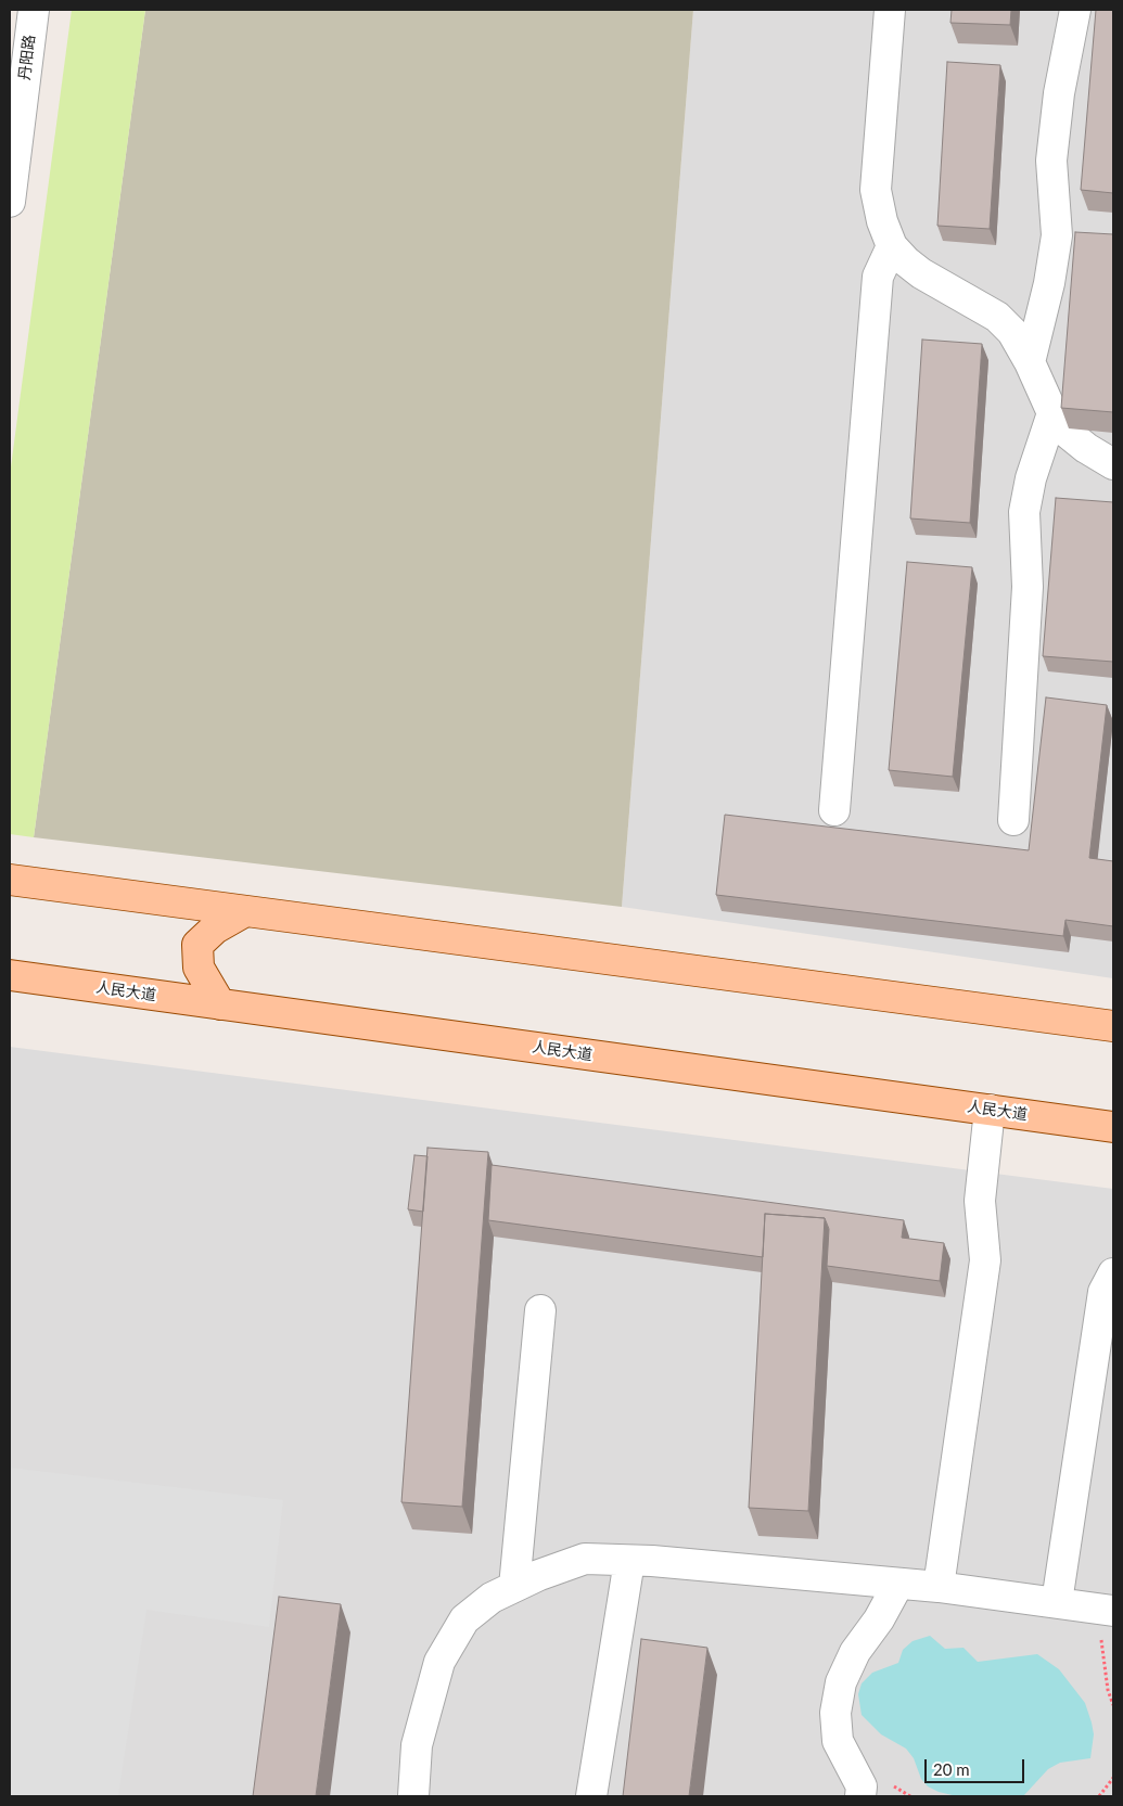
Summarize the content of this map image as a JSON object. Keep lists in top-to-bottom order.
{
  "streets": {
    "main road": ["人民大道"],
    "street": ["丹阳路"]
  },
  "scale_bar": "20 m"
}
